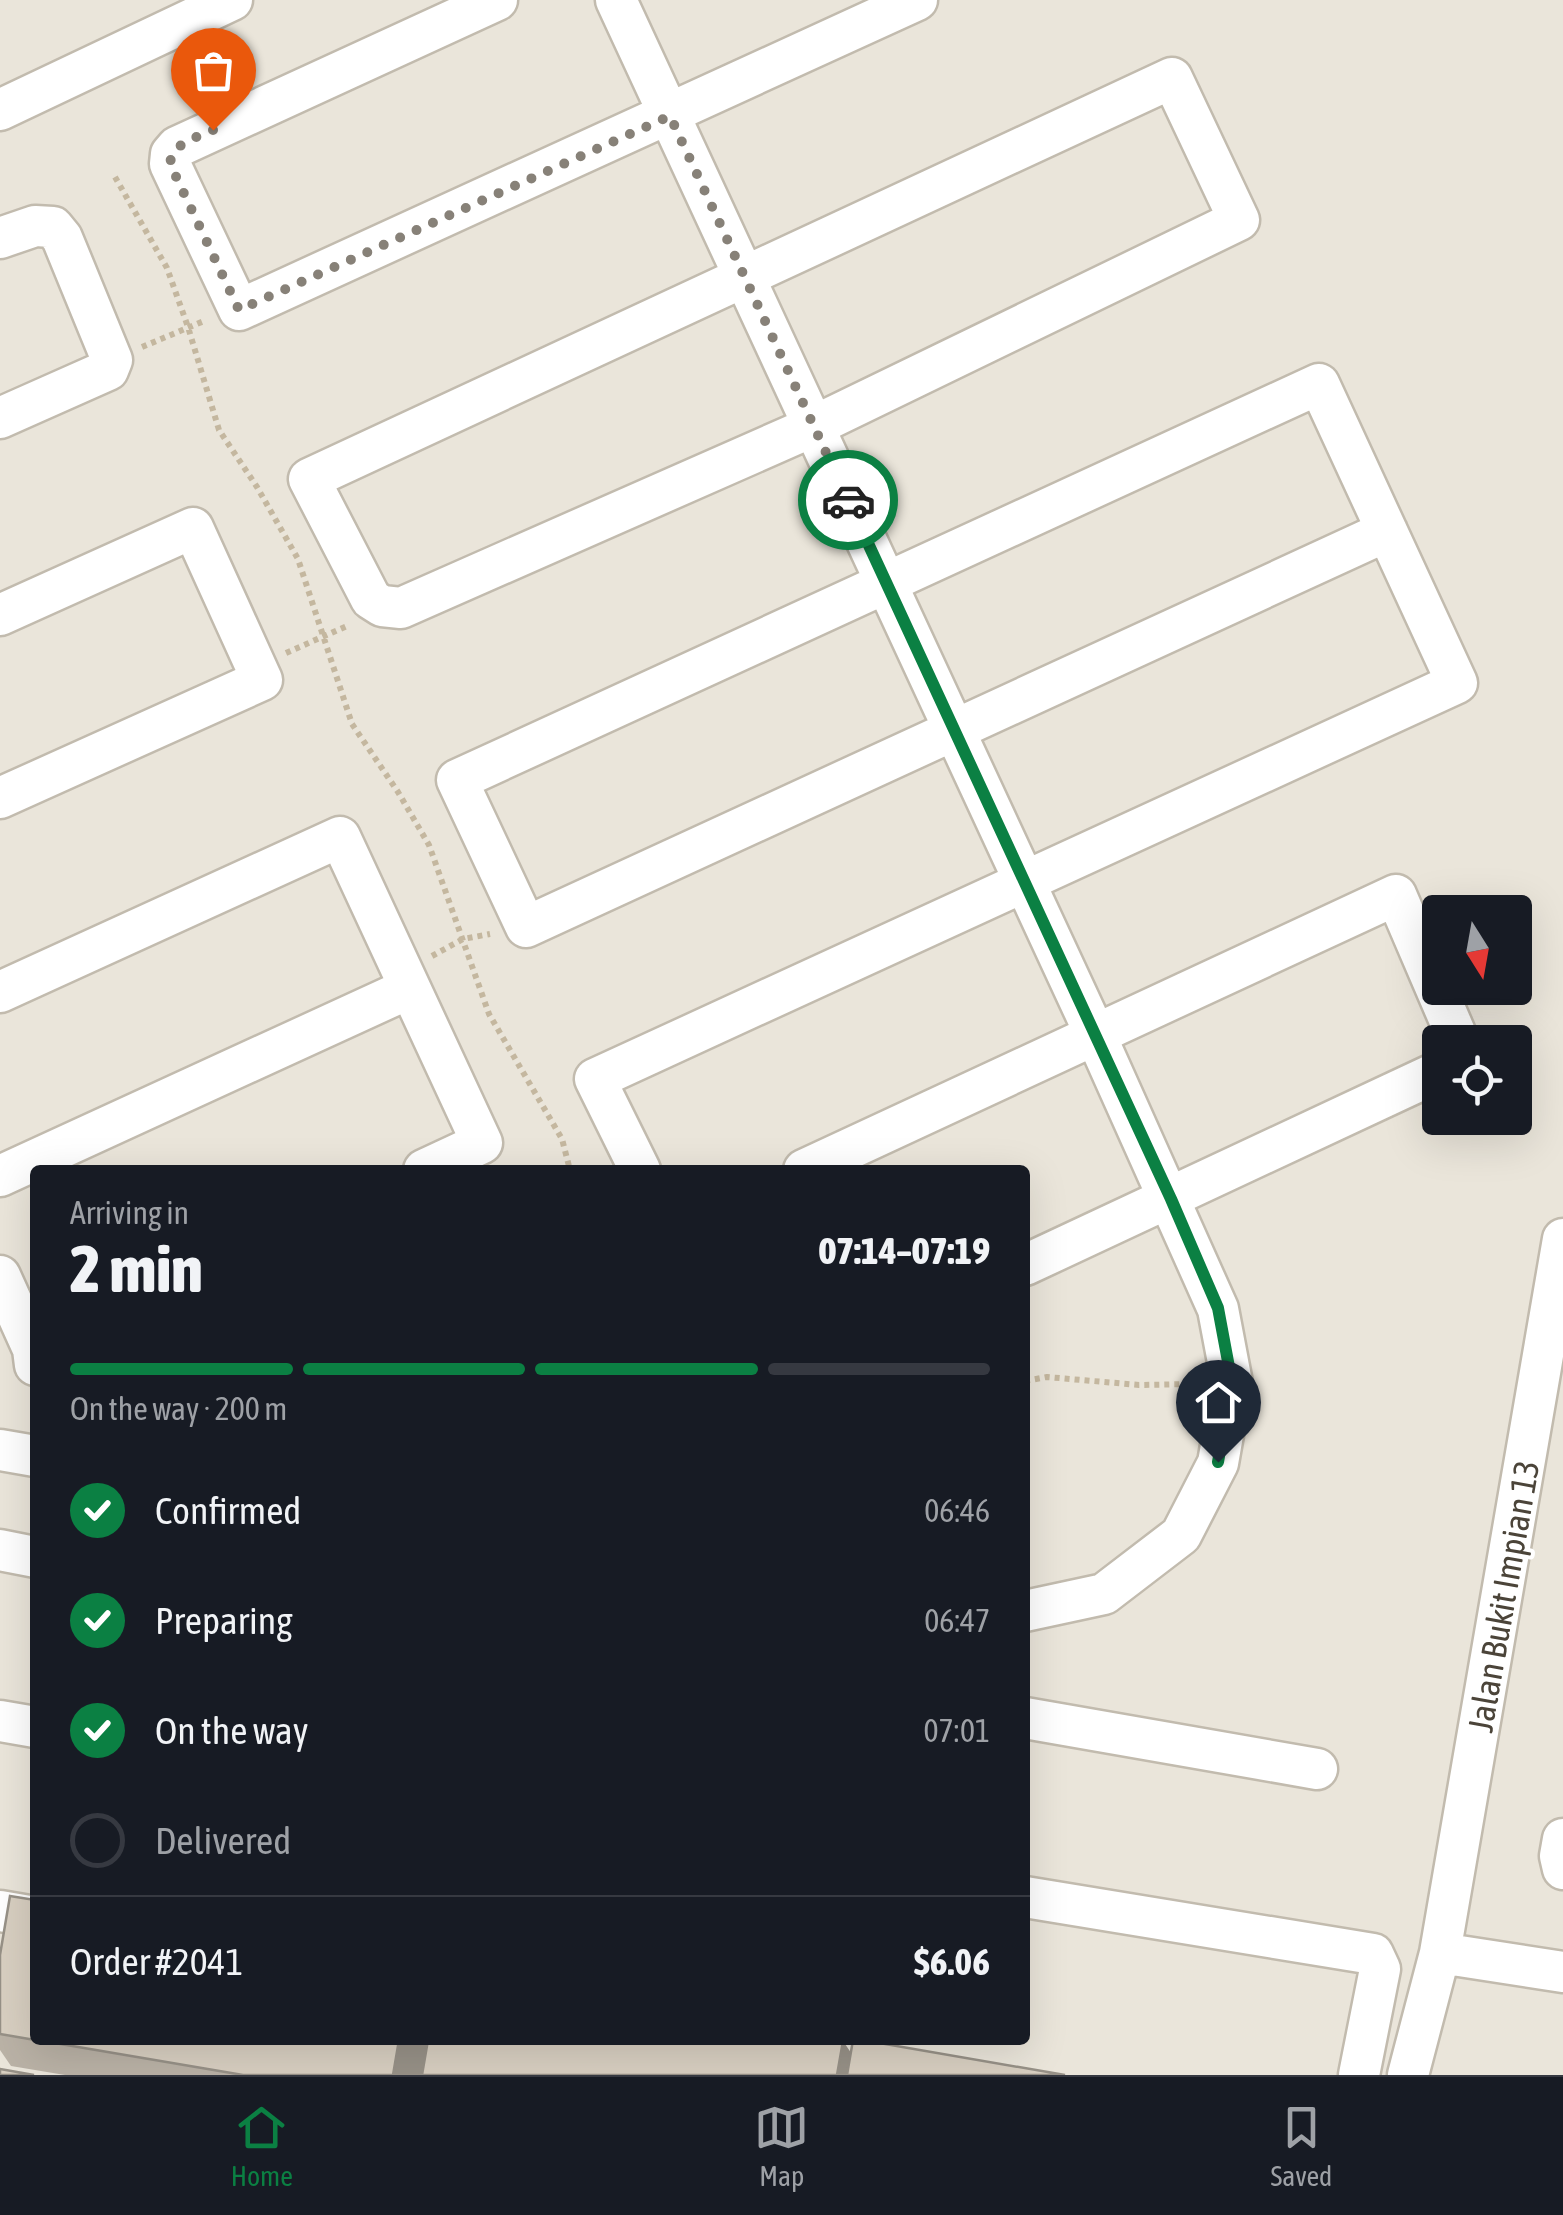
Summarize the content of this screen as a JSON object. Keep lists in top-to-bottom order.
{
  "streets": {
    "street": ["Jalan Bukit Impian 13"]
  },
  "north": "bottom",
  "page": {
    "heading": ["2 min", "Arriving in", "07:14–07:19"],
    "panel": ["Order #2041", "$6.06"],
    "bar": "On the way · 200 m",
    "list": [
      ["Confirmed", "06:46"],
      ["Preparing", "06:47"],
      ["On the way", "07:01"],
      "Delivered"
    ],
    "tabs": ["Home", "Map", "Saved"]
  }
}
